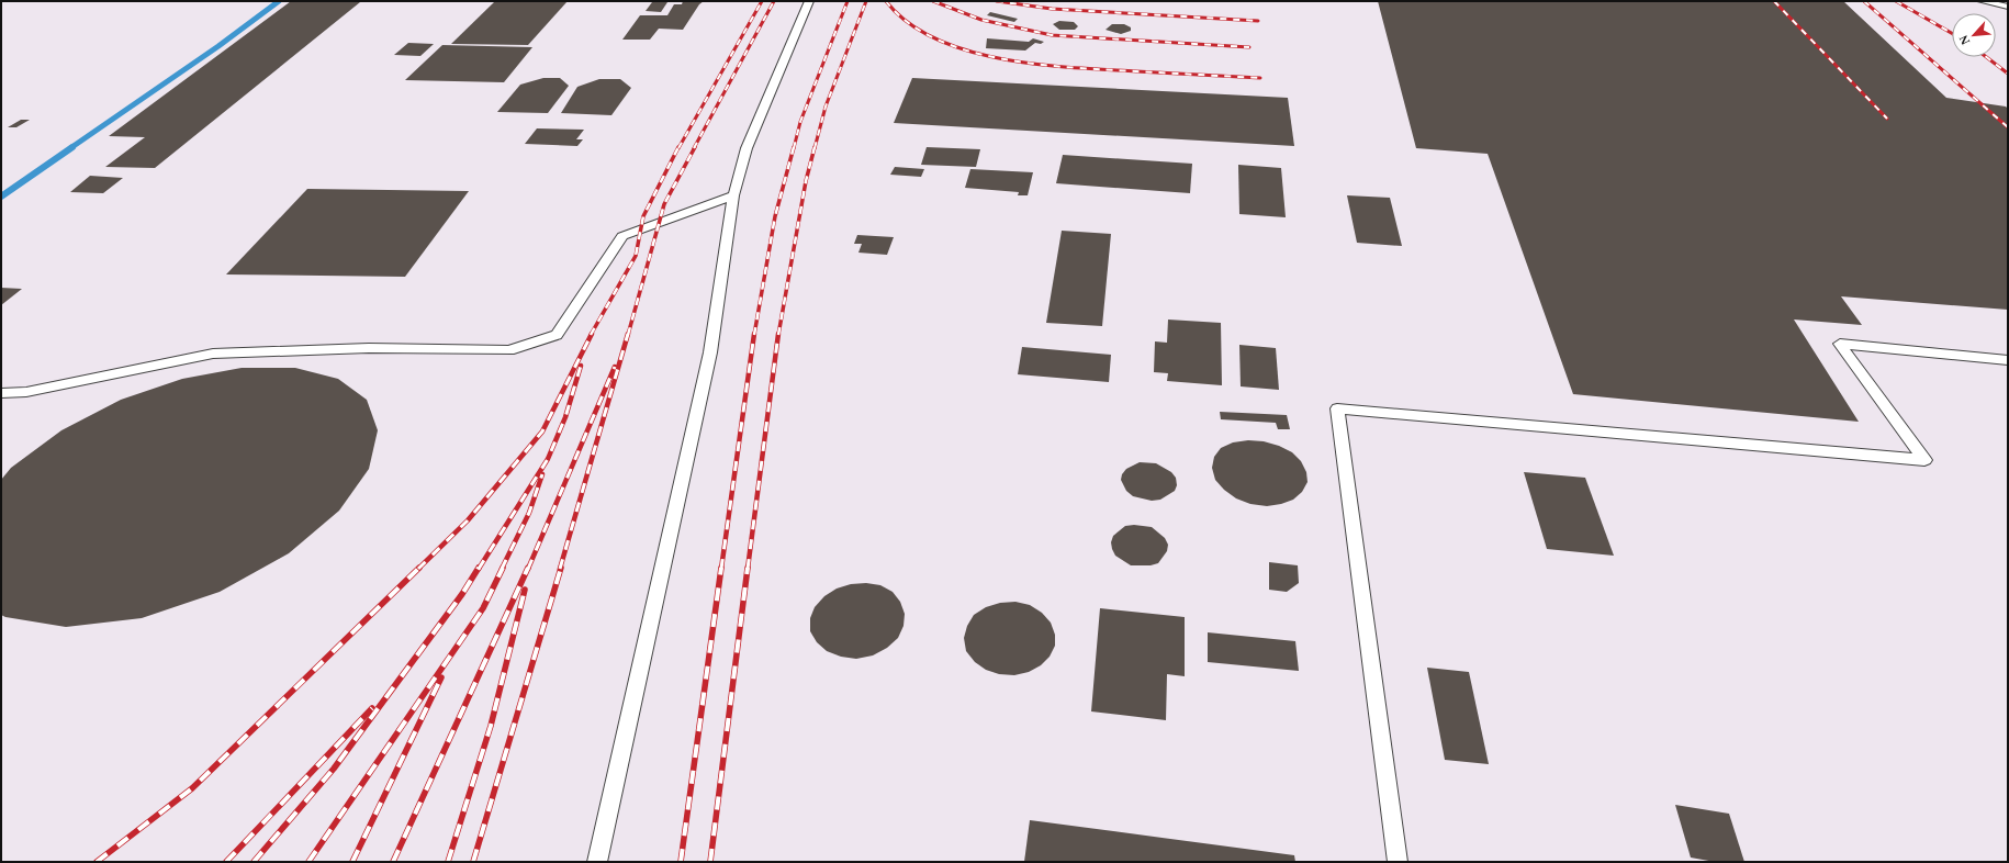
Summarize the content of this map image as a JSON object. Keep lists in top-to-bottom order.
{
  "north": "bottom left"
}
